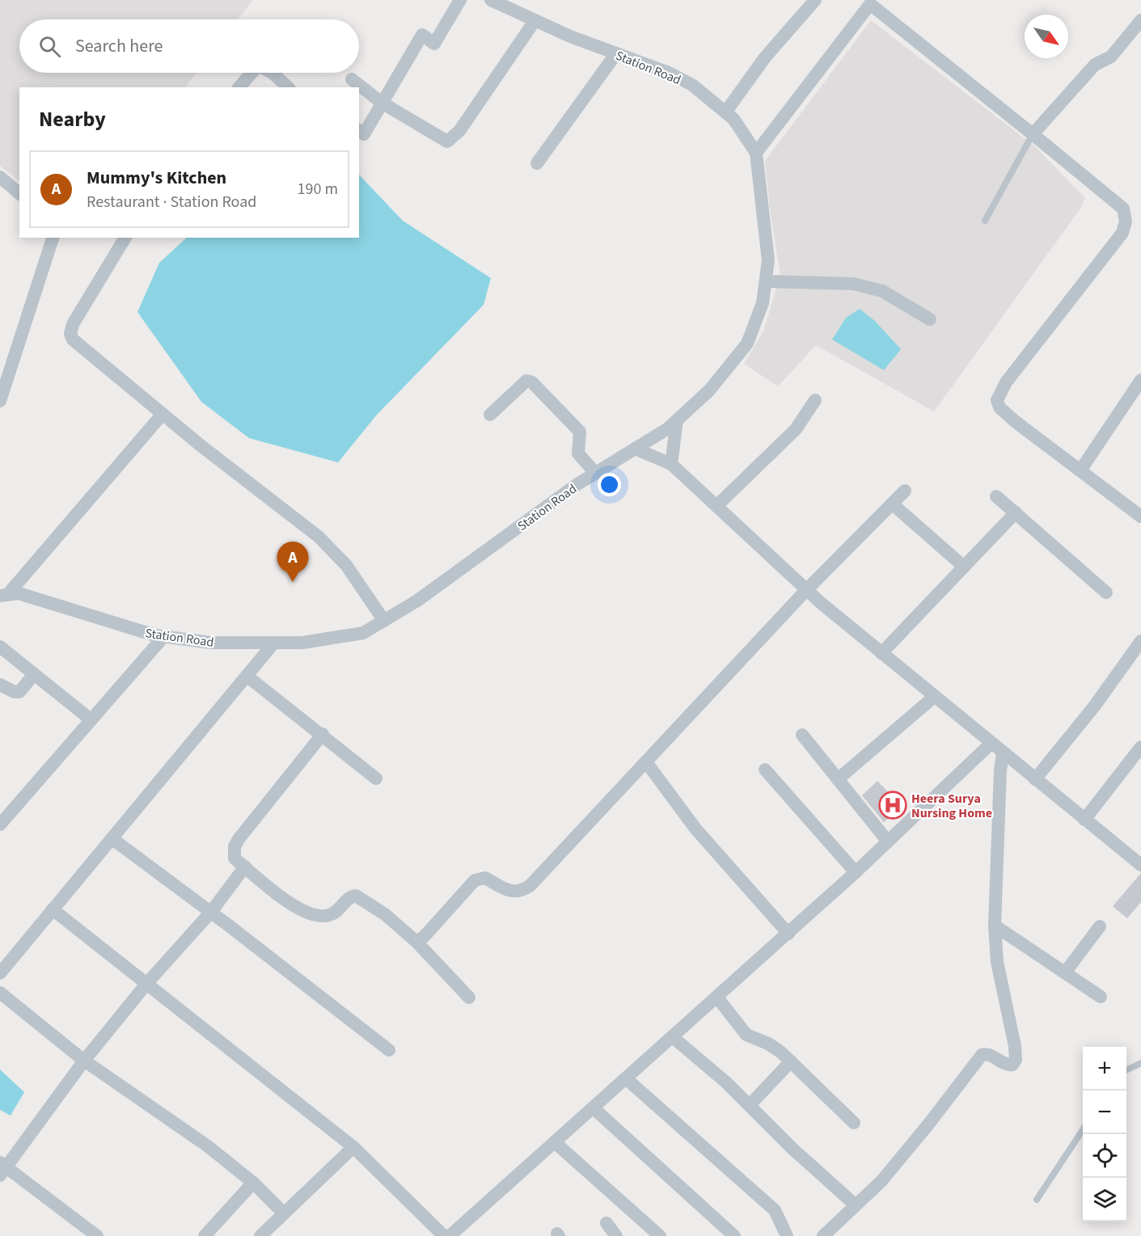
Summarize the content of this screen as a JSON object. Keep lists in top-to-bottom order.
{
  "streets": {
    "street": ["Station Road"]
  },
  "places": {
    "hospital": ["Heera Surya Nursing Home"]
  },
  "north": "bottom right",
  "page": {
    "search": "Search here",
    "heading": "Nearby",
    "list": [
      {
        "mark": "A",
        "name": "Mummy's Kitchen",
        "note": "Restaurant · Station Road",
        "value": "190 m"
      }
    ],
    "pins": "A",
    "map_buttons": ["+", "−"]
  }
}
